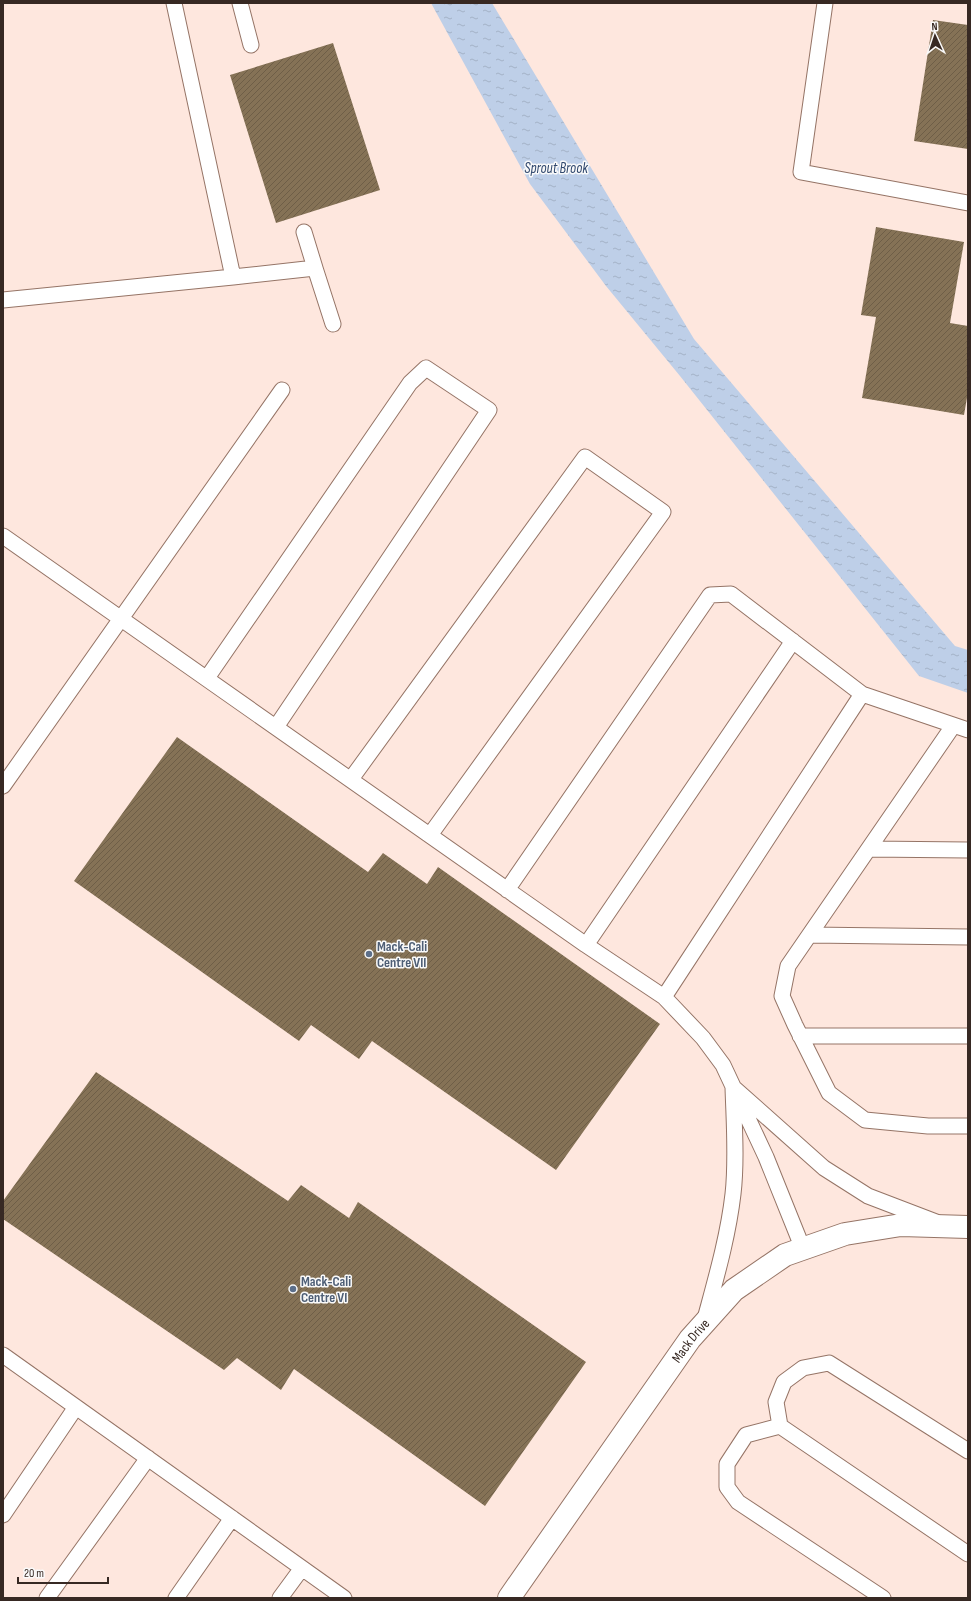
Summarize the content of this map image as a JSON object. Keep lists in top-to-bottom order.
{
  "streets": {
    "street": ["Mack Drive"]
  },
  "water": ["Sprout Brook"],
  "places": ["Mack-Cali Centre VII", "Mack-Cali Centre VI"],
  "scale_bar": "20 m",
  "north": "top"
}
